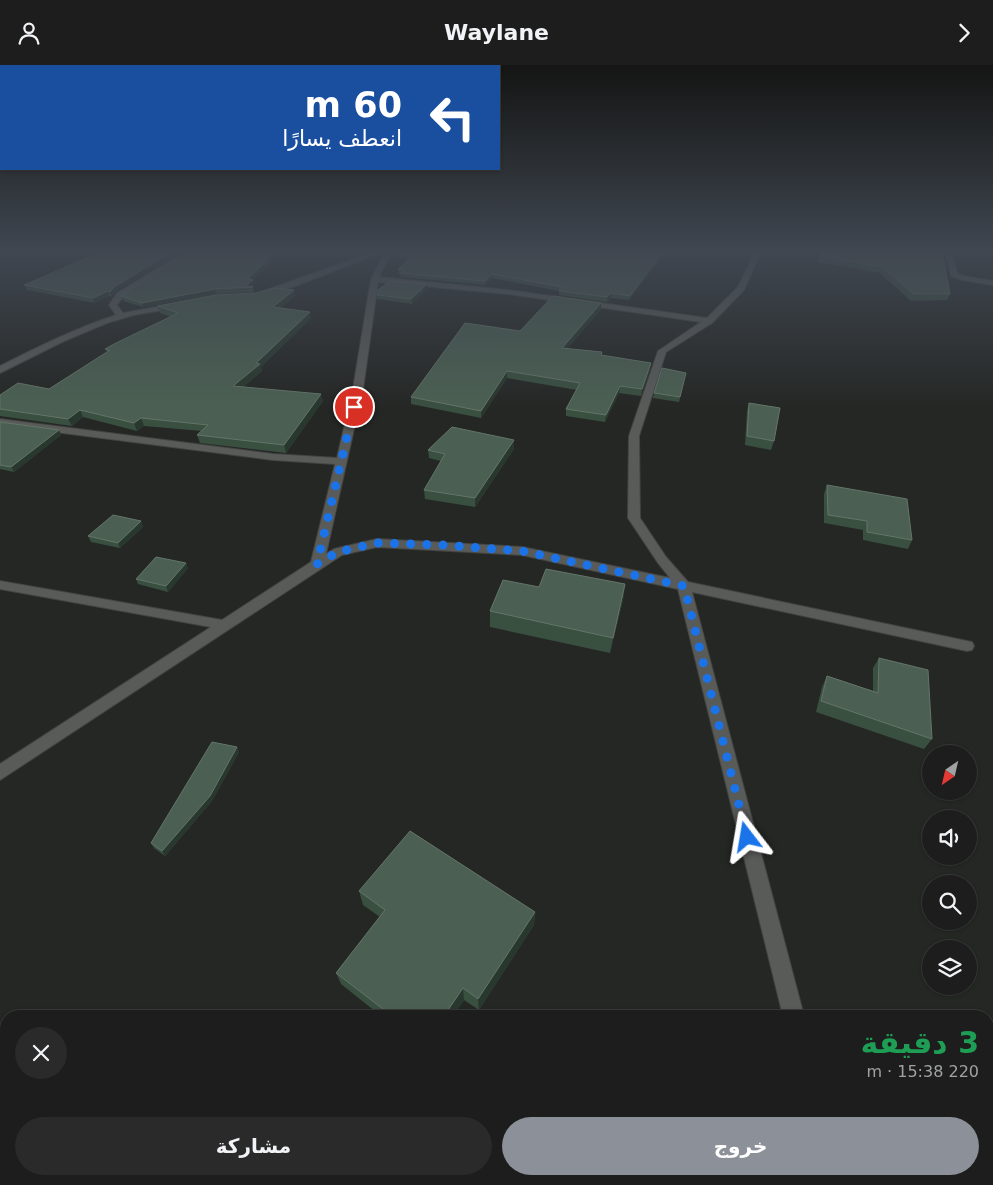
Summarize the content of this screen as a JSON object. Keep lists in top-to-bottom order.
{
  "north": "bottom left",
  "page": {
    "header": "Waylane",
    "turn": ["60 m", "انعطف يسارًا"],
    "heading": ["3 دقيقة", "220 m · 15:38"],
    "buttons": ["خروج", "مشاركة"]
  }
}
